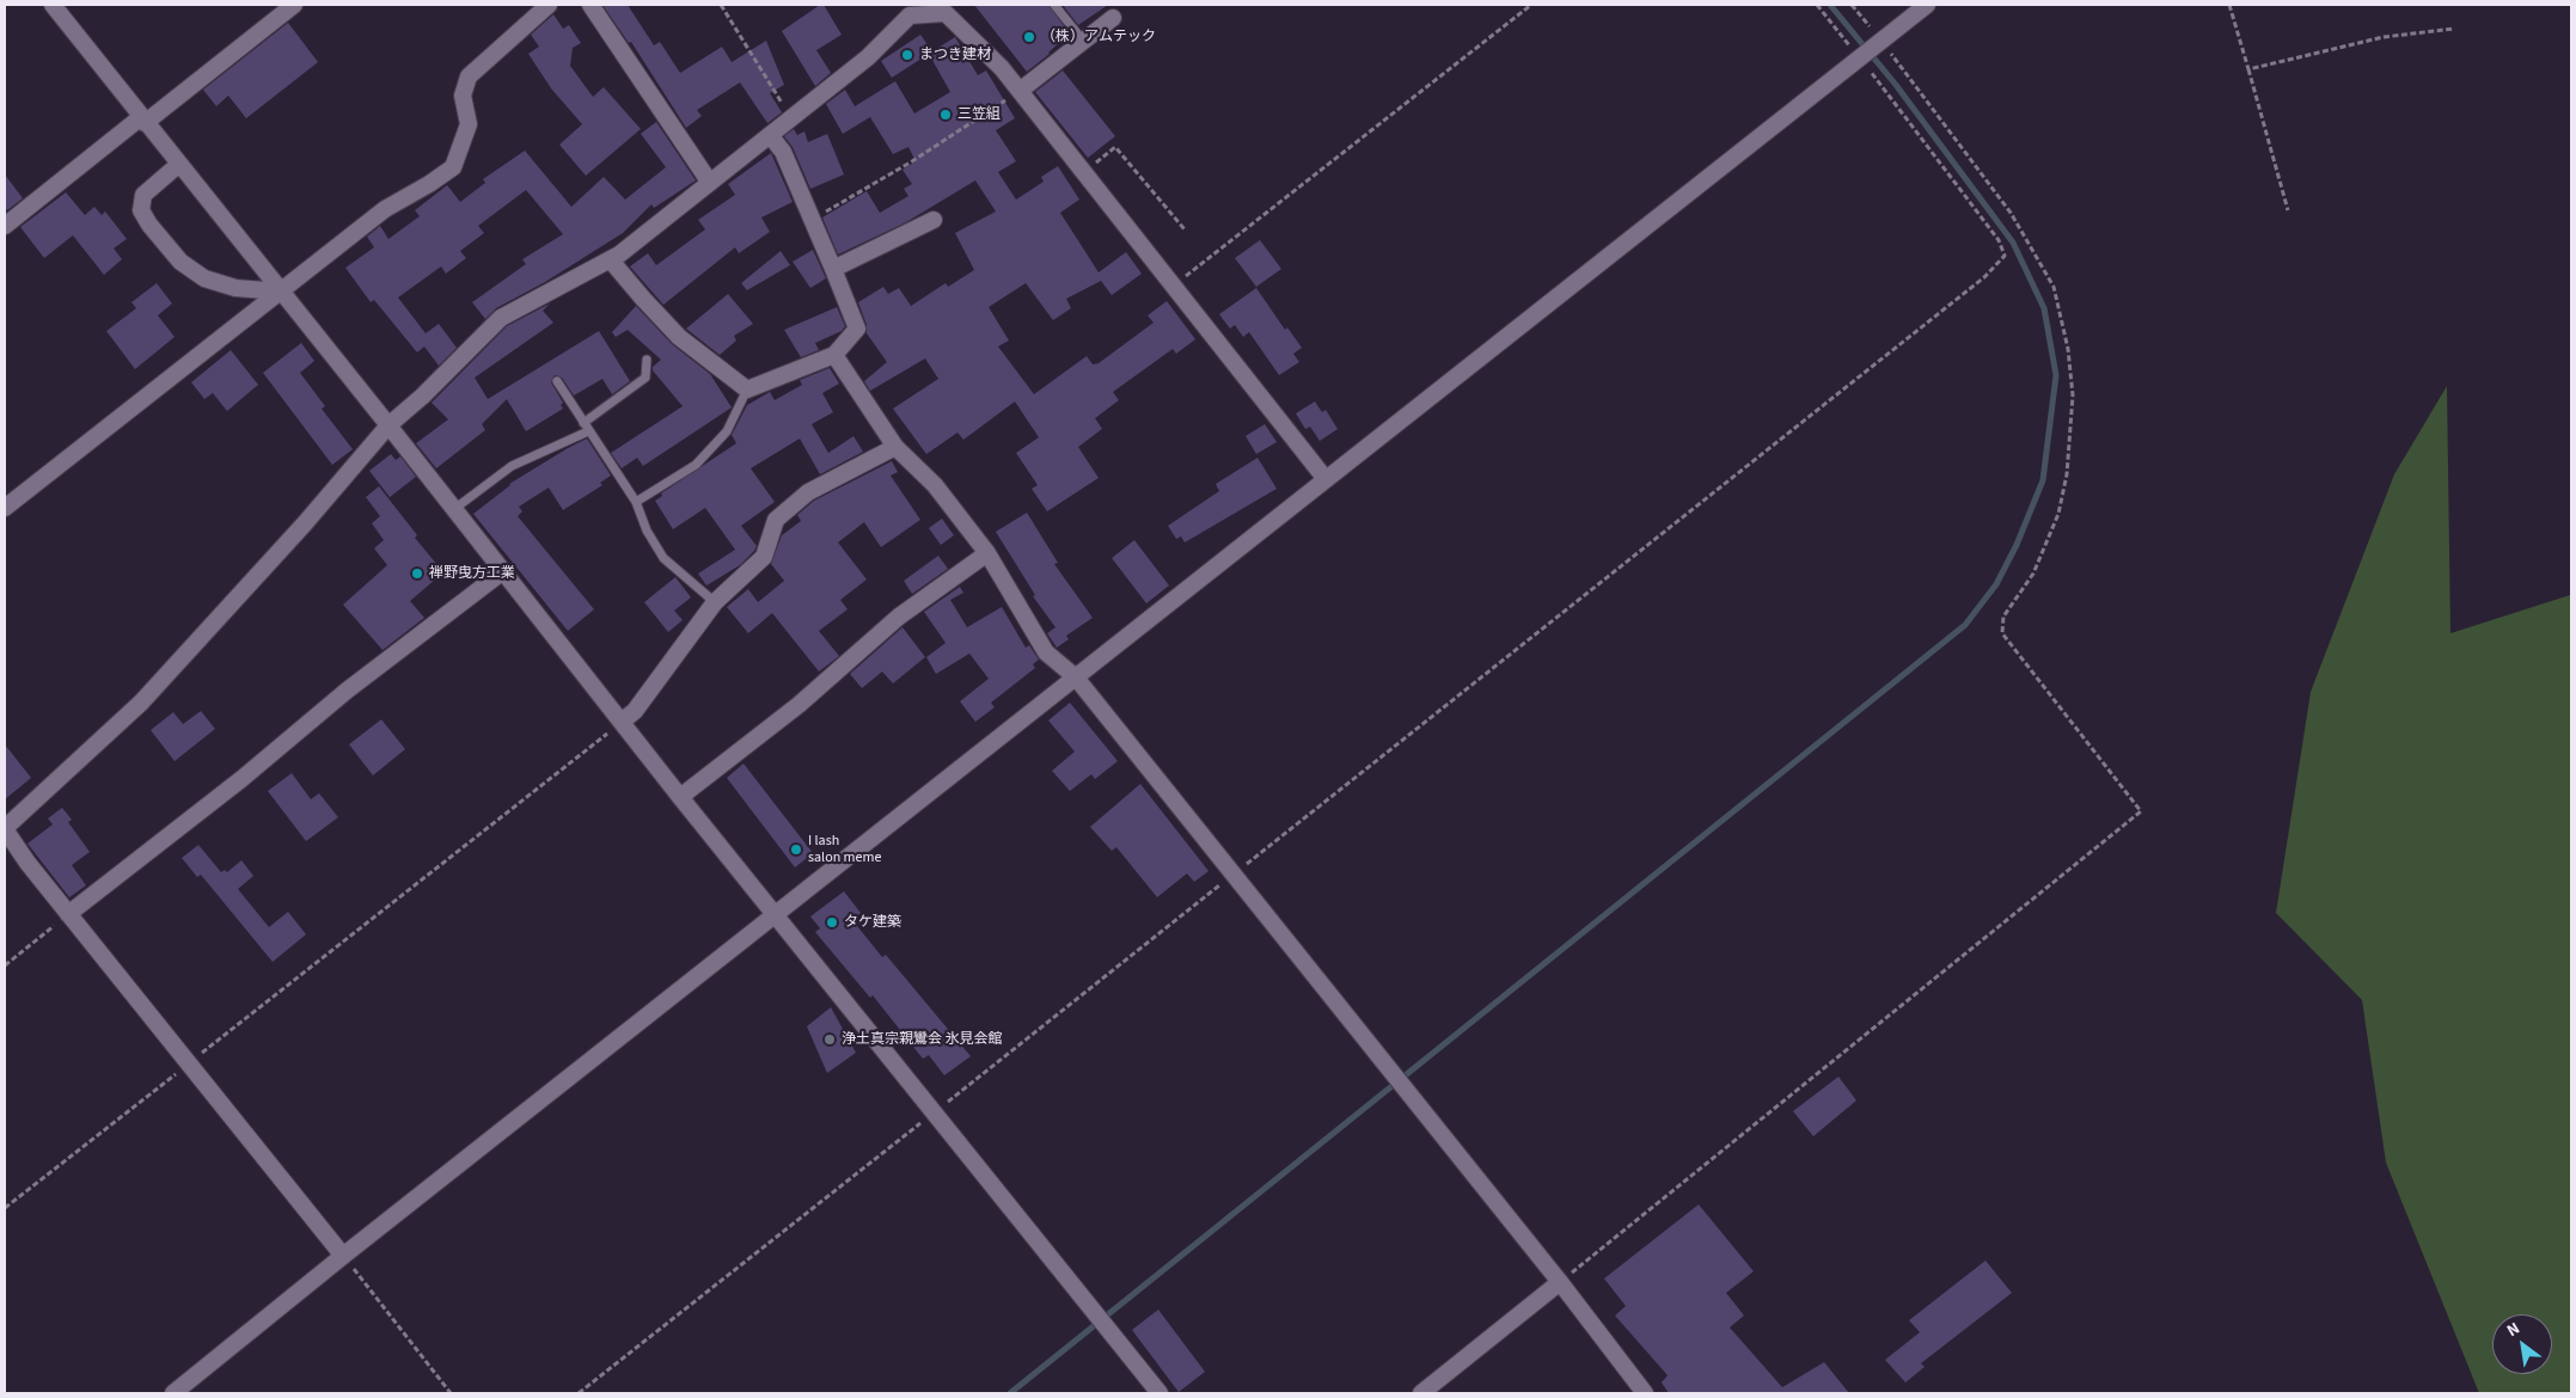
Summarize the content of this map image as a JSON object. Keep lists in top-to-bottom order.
{
  "places": [
    "（株）アムテック",
    "まつき建材",
    "三笠組",
    "禅野曳方工業",
    "I lash salon meme",
    "タケ建築",
    "浄土真宗親鸞会 氷見会館"
  ],
  "north": "top left"
}
